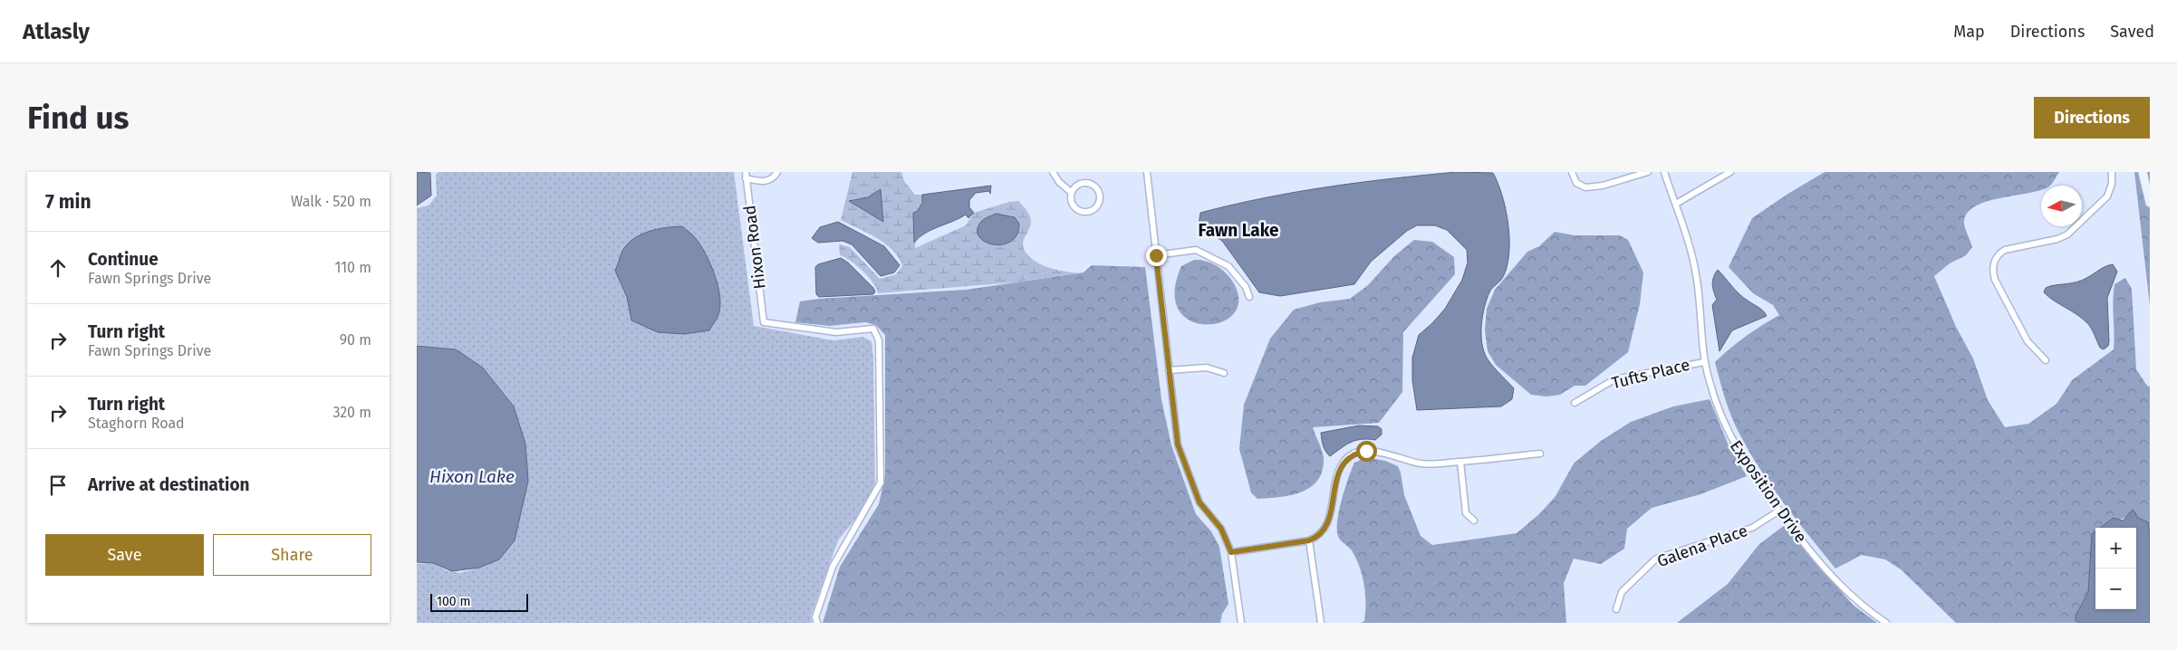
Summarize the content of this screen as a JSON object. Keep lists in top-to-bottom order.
{
  "streets": {
    "street": [
      "Hixon Road",
      "Tufts Place",
      "Exposition Drive",
      "Galena Place"
    ]
  },
  "crossings": [
    ["Tufts Place", "Exposition Drive"],
    ["Exposition Drive", "Galena Place"]
  ],
  "districts": ["Fawn Lake"],
  "water": ["Hixon Lake"],
  "scale_bar": "100 m",
  "north": "left",
  "page": {
    "header": "Atlasly",
    "nav": ["Map", "Directions", "Saved"],
    "buttons": [
      "Directions",
      ["Save", "Share"]
    ],
    "title": "Find us",
    "heading": ["7 min", "Walk · 520 m"],
    "list": [
      ["Continue", "Fawn Springs Drive", "110 m"],
      ["Turn right", "Fawn Springs Drive", "90 m"],
      ["Turn right", "Staghorn Road", "320 m"],
      "Arrive at destination"
    ],
    "map_buttons": ["+", "−"],
    "scale": "100 m"
  }
}
